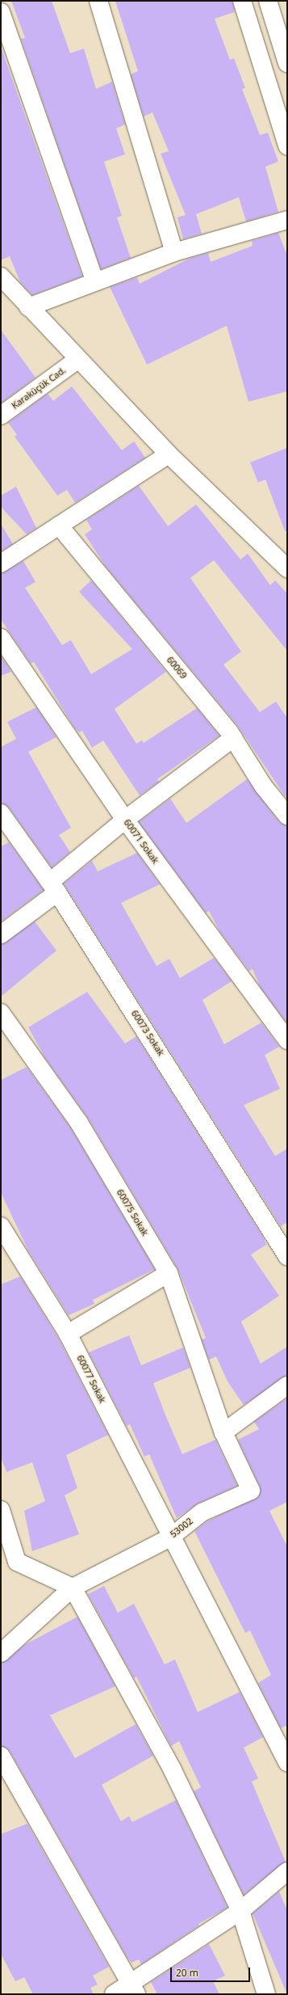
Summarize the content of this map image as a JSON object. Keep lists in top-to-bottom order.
{
  "streets": {
    "street": [
      "Karaküçük Cad.",
      "60069",
      "60071 Sokak",
      "60073 Sokak",
      "60075 Sokak",
      "60077 Sokak",
      "53002"
    ]
  },
  "crossings": [
    ["60075 Sokak", "53002"],
    ["60077 Sokak", "53002"]
  ],
  "scale_bar": "20 m"
}
